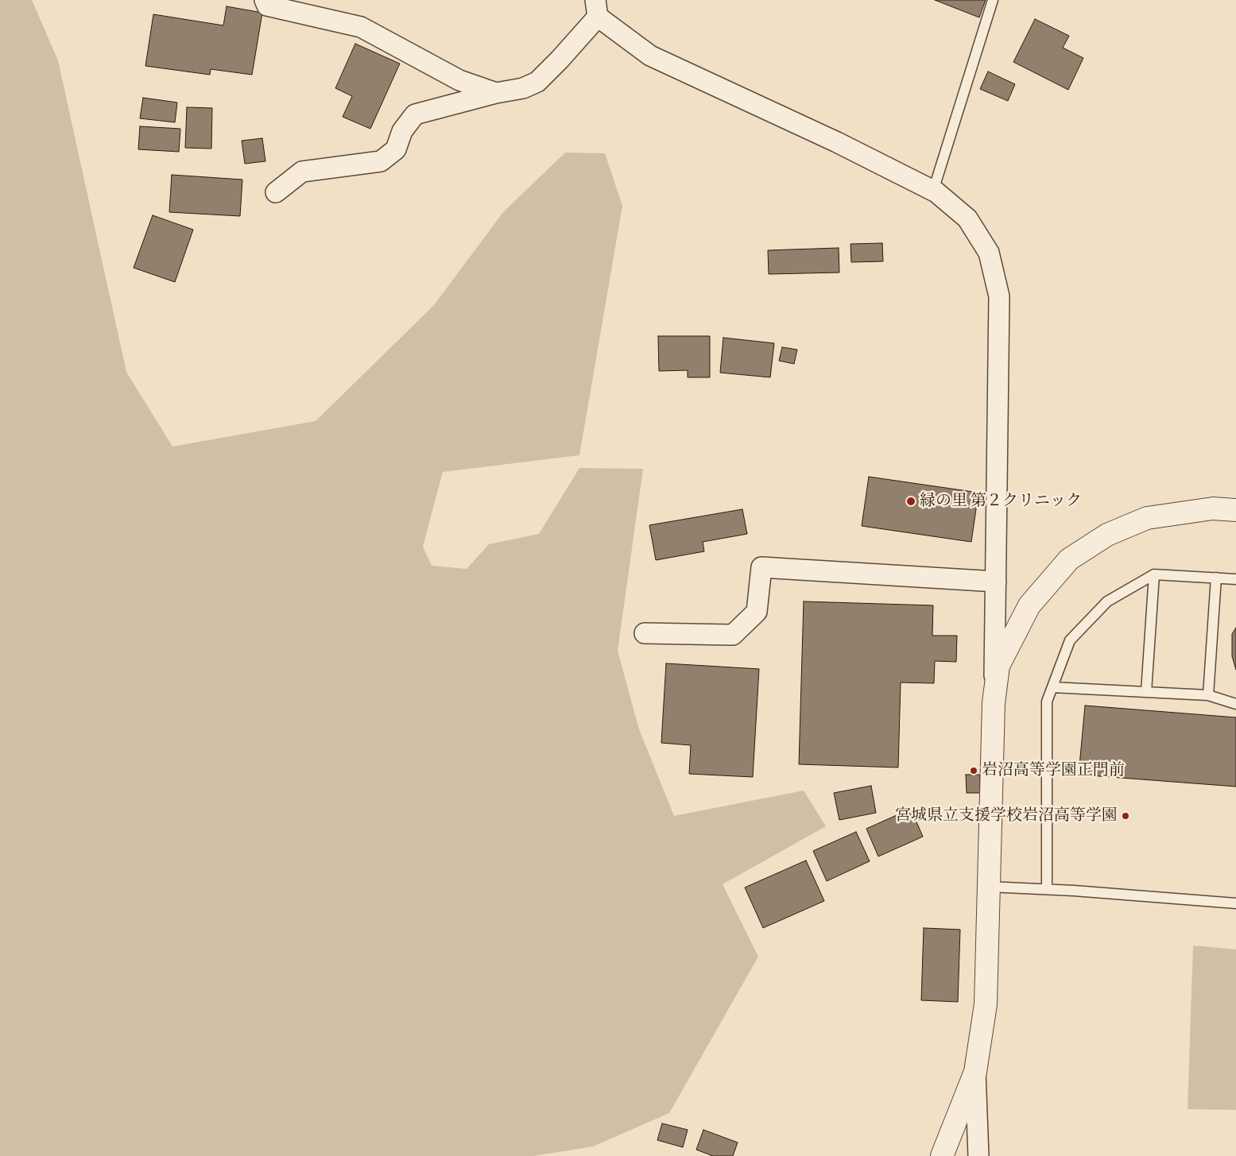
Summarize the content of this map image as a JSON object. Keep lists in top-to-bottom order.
{
  "places": ["緑の里 第２クリニック", "岩沼高等学園正門前", "宮城県立支援学校岩沼高等学園"]
}
